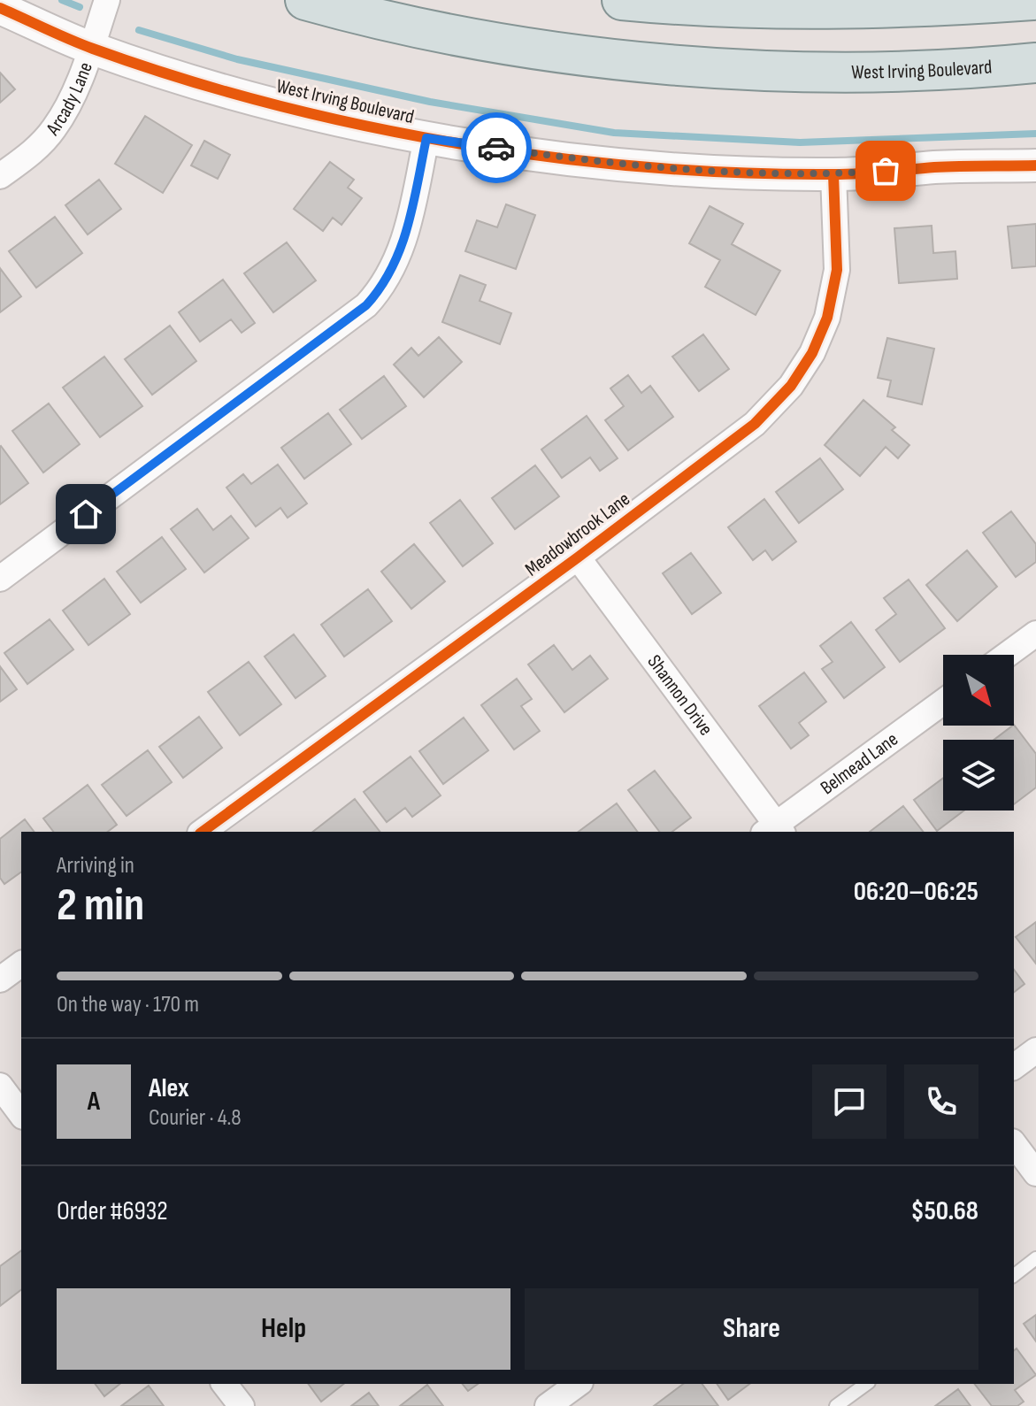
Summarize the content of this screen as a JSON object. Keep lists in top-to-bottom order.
{
  "streets": {
    "main road": ["West Irving Boulevard"],
    "street": [
      "Arcady Lane",
      "Meadowbrook Lane",
      "Shannon Drive",
      "Belmead Lane"
    ]
  },
  "crossings": [
    ["West Irving Boulevard", "Arcady Lane"],
    ["West Irving Boulevard", "Meadowbrook Lane"],
    ["Meadowbrook Lane", "Shannon Drive"],
    ["Shannon Drive", "Belmead Lane"]
  ],
  "north": "bottom right",
  "page": {
    "heading": ["2 min", "Arriving in", "06:20–06:25"],
    "panel": [
      "Alex",
      "Courier · 4.8",
      "Order #6932",
      "$50.68"
    ],
    "bar": "On the way · 170 m",
    "round": "A",
    "buttons": ["Help", "Share"]
  }
}
